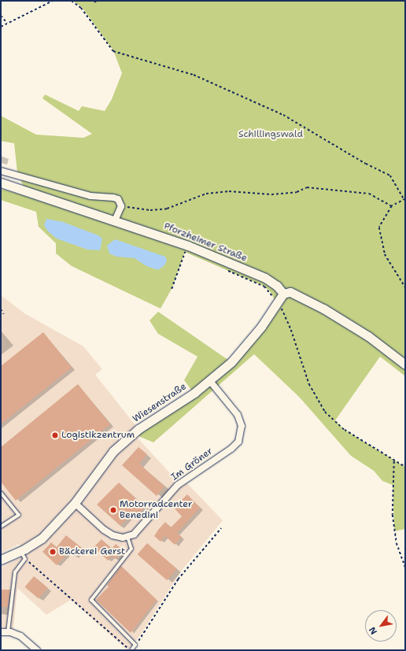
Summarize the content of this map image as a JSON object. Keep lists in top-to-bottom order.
{
  "streets": {
    "street": ["Pforzheimer Straße", "Wiesenstraße", "Im Gröner"]
  },
  "crossings": [
    ["Pforzheimer Straße", "Wiesenstraße"],
    ["Wiesenstraße", "Im Gröner"]
  ],
  "parks": ["Schillingswald"],
  "places": ["Logistikzentrum", "Motorradcenter Benedini", "Bäckerei Gerst"],
  "north": "bottom left"
}
